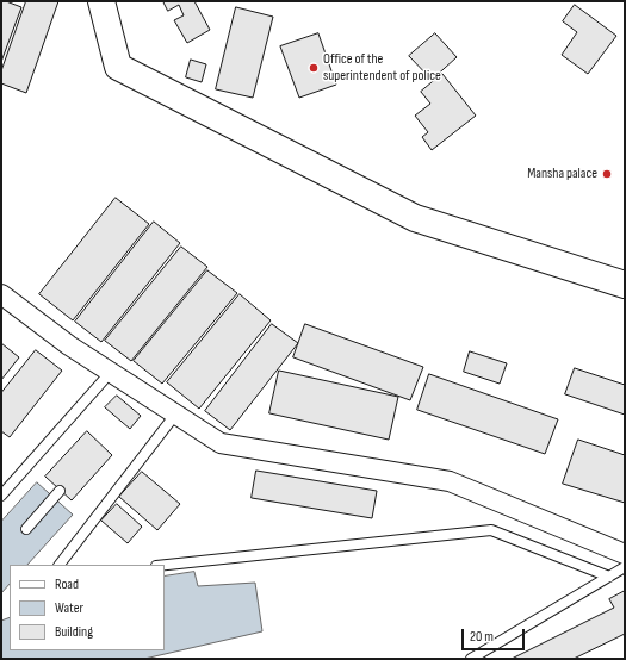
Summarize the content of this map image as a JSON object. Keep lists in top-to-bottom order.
{
  "places": ["Office of the superintendent of police", "Mansha palace"],
  "legend": ["Road", "Water", "Building"],
  "scale_bar": "20 m"
}
